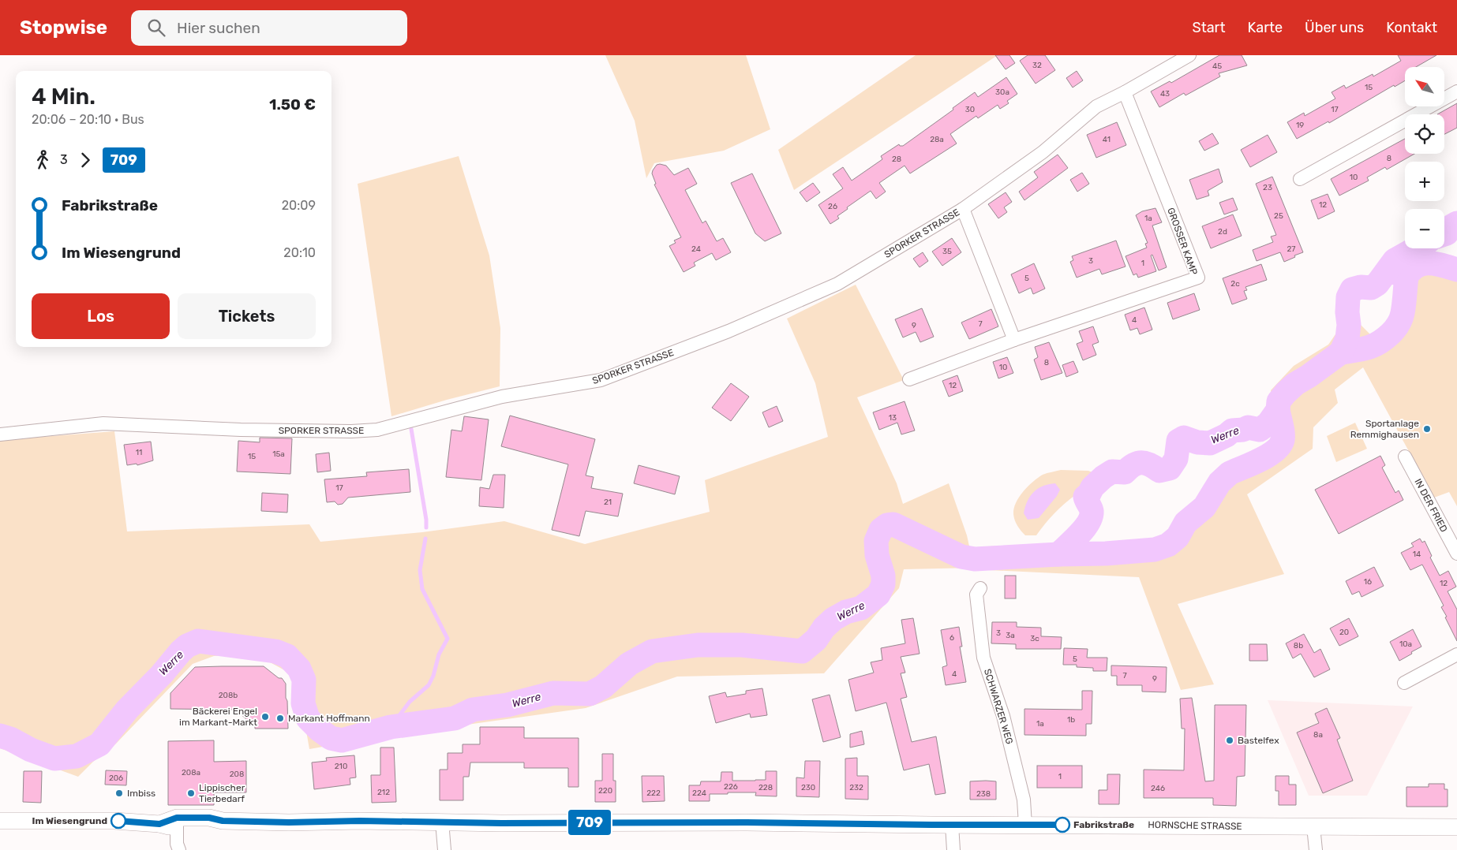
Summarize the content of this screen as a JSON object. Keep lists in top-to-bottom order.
{
  "streets": {
    "main road": ["HORNSCHE STRASSE"],
    "street": [
      "SPORKER STRASSE",
      "GROSSER KAMP",
      "IN DER FRIED",
      "SCHWARZER WEG"
    ]
  },
  "crossings": [
    ["SPORKER STRASSE", "GROSSER KAMP"],
    ["SCHWARZER WEG", "HORNSCHE STRASSE"]
  ],
  "water": ["Werre"],
  "places": [
    "Sportanlage Remmighausen",
    "Bäckerei Engel im Markant-Markt",
    "Markant Hoffmann",
    "Bastelfex",
    "Imbiss",
    "Lippischer Tierbedarf",
    "Im Wiesengrund",
    "Fabrikstraße"
  ],
  "lines": ["bus line 709"],
  "house_numbers": [
    "32",
    "45",
    "15",
    "30a",
    "43",
    "30",
    "17",
    "19",
    "28a",
    "41",
    "8",
    "28",
    "10",
    "23",
    "12",
    "26",
    "25",
    "1a",
    "2d",
    "24",
    "27",
    "35",
    "3",
    "1",
    "5",
    "2c",
    "4",
    "7",
    "9",
    "8",
    "10",
    "12",
    "13",
    "11",
    "15a",
    "15",
    "17",
    "21",
    "14",
    "16",
    "12",
    "20",
    "3",
    "3a",
    "6",
    "3c",
    "10a",
    "8b",
    "5",
    "4",
    "7",
    "9",
    "208b",
    "1b",
    "1a",
    "8a",
    "210",
    "208a",
    "208",
    "1",
    "206",
    "226",
    "228",
    "230",
    "232",
    "246",
    "220",
    "212",
    "222",
    "224",
    "238"
  ],
  "north": "top left",
  "page": {
    "header": "Stopwise",
    "search": "Hier suchen",
    "nav": [
      "Start",
      "Karte",
      "Über uns",
      "Kontakt"
    ],
    "on_map": "709",
    "map_buttons": ["+", "−"],
    "heading": ["4 Min.", "20:06 – 20:10 · Bus", "1.50 €"],
    "legs": ["3", "709"],
    "list": [
      {
        "name": "Fabrikstraße",
        "value": "20:09"
      },
      {
        "name": "Im Wiesengrund",
        "value": "20:10"
      }
    ],
    "buttons": ["Los", "Tickets"]
  }
}
